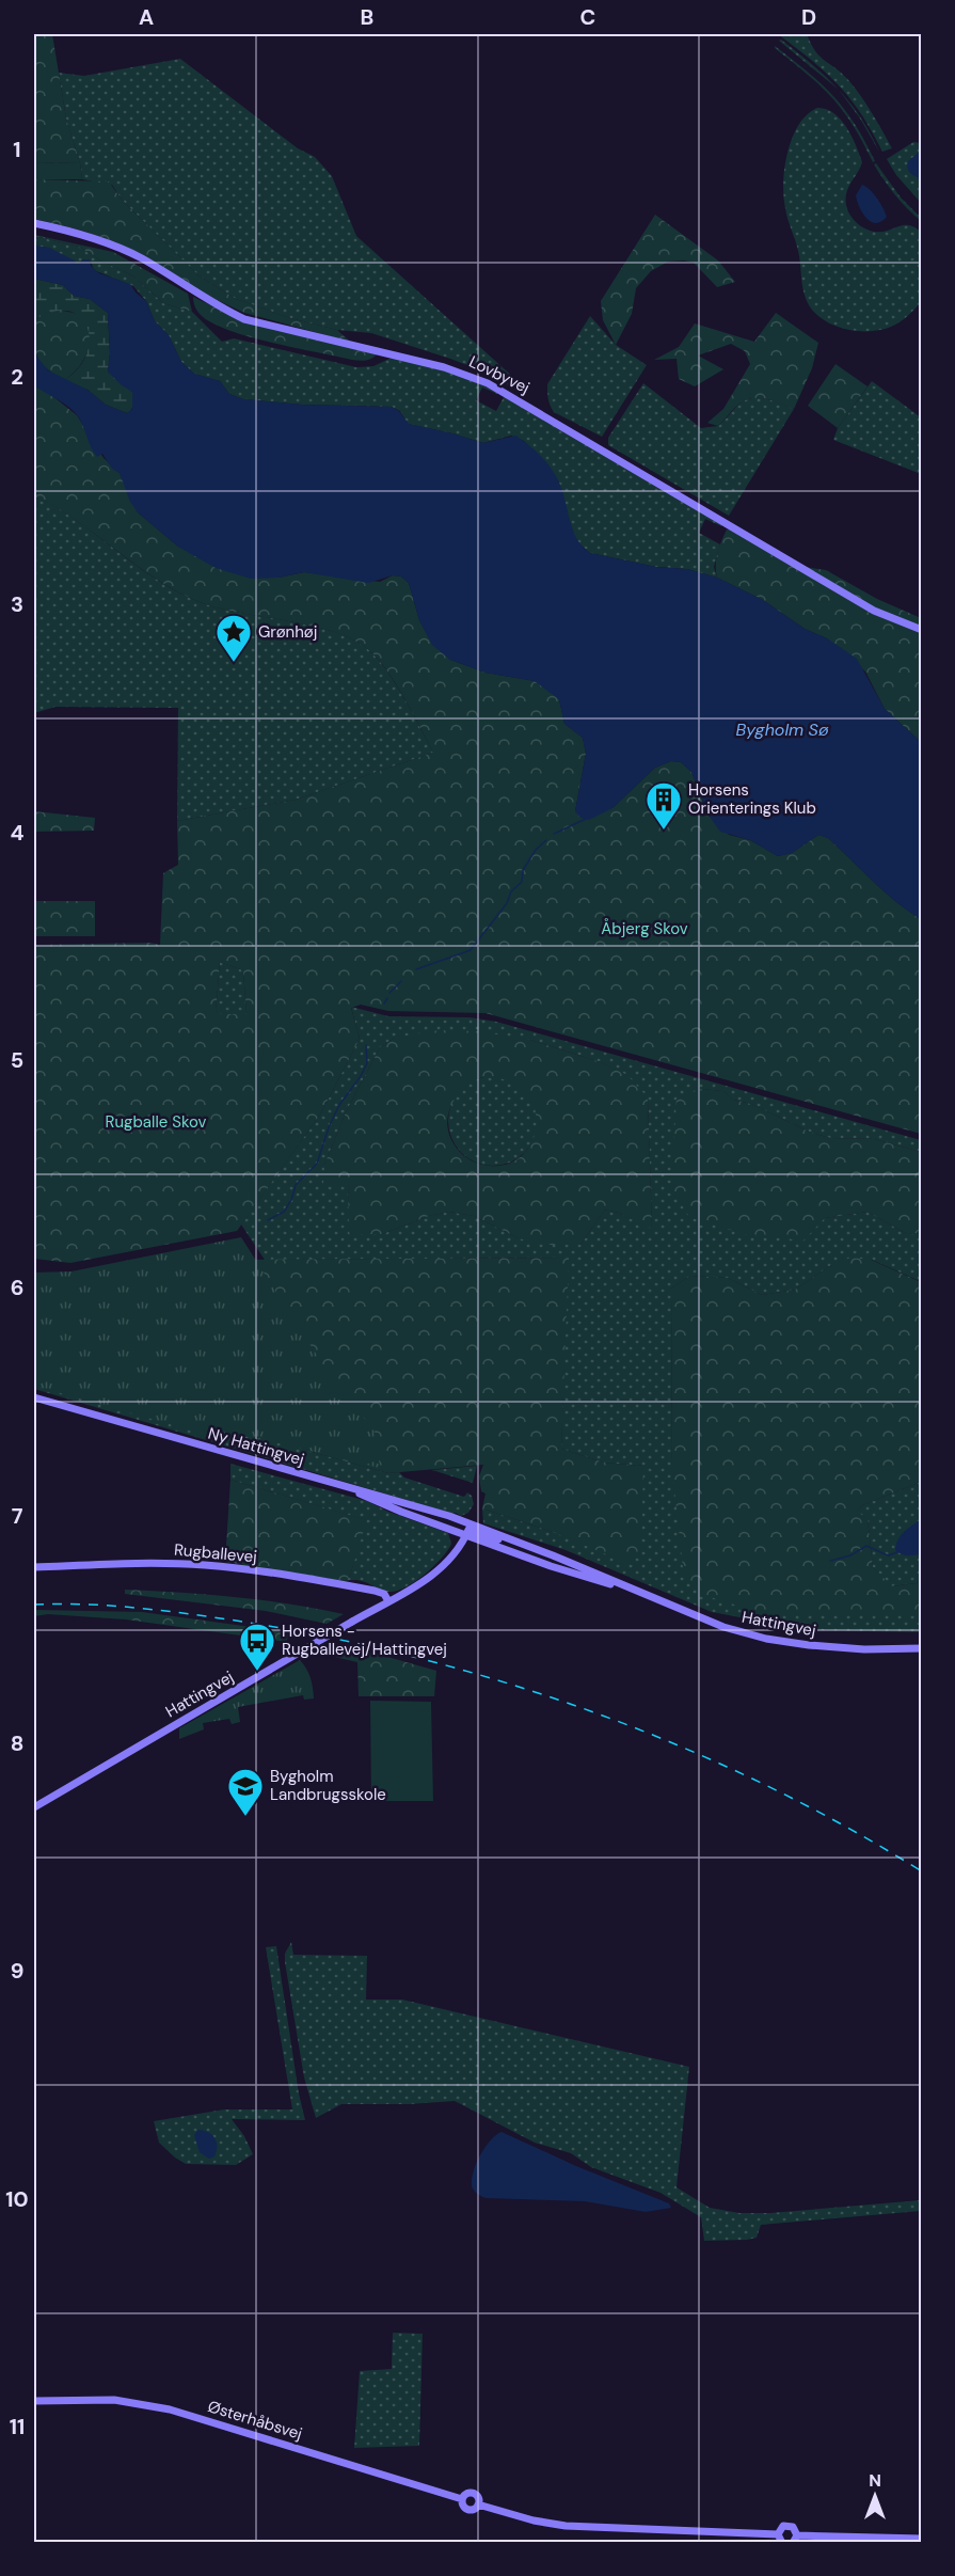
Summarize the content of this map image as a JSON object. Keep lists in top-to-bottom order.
{
  "streets": {
    "street": [
      "Lovbyvej",
      "Ny Hattingvej",
      "Rugballevej",
      "Hattingvej",
      "Østerhåbsvej"
    ]
  },
  "crossings": [
    ["Ny Hattingvej", "Hattingvej"],
    ["Rugballevej", "Hattingvej"]
  ],
  "water": ["Bygholm Sø"],
  "parks": ["Åbjerg Skov", "Rugballe Skov"],
  "places": {
    "place": ["Grønhøj"],
    "building": ["Horsens Orienterings Klub"],
    "bus stop": ["Horsens - Rugballevej/Hattingvej"],
    "school or university": ["Bygholm Landbrugsskole"]
  },
  "north": "top",
  "grid": {
    "columns": [
      "A",
      "B",
      "C",
      "D"
    ],
    "rows": [
      "1",
      "2",
      "3",
      "4",
      "5",
      "6",
      "7",
      "8",
      "9",
      "10",
      "11"
    ]
  }
}
